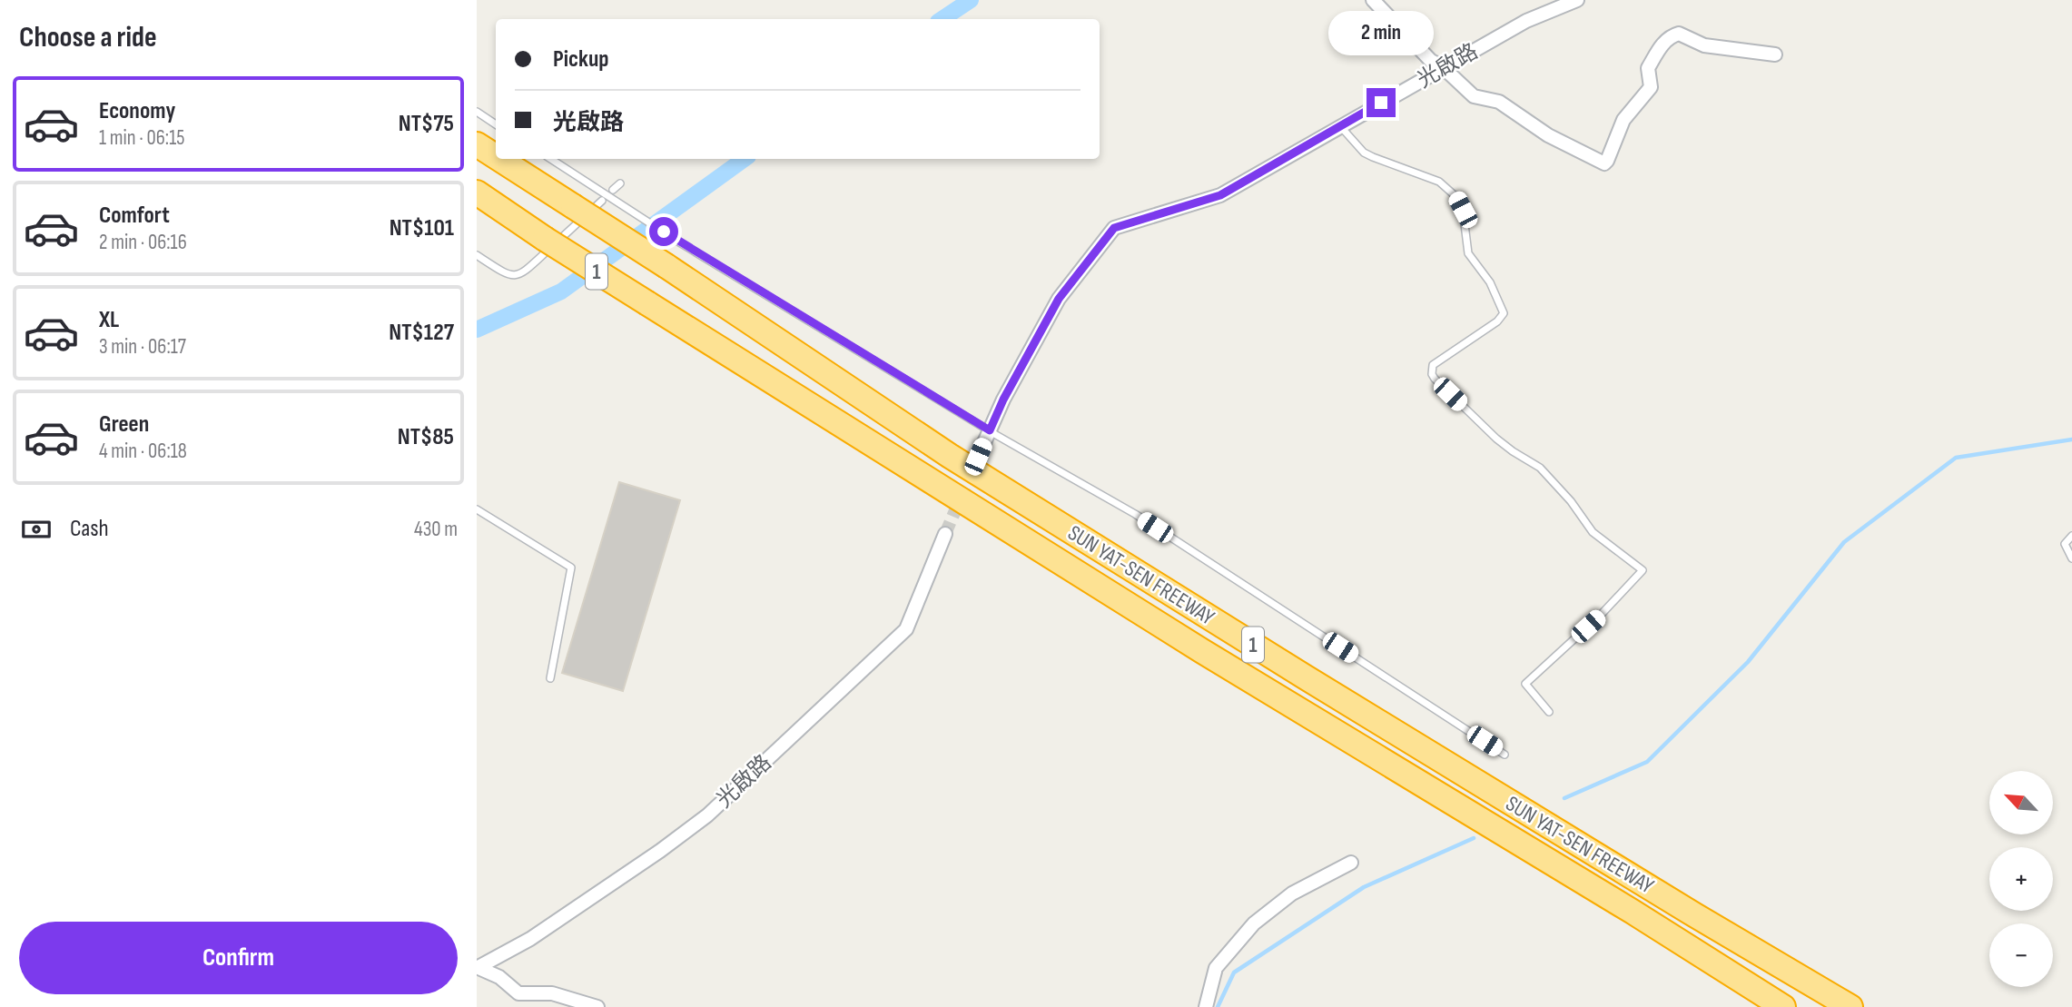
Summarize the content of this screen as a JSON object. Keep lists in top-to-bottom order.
{
  "streets": {
    "highway": ["1", "SUN YAT-SEN FREEWAY"],
    "street": ["光啟路"]
  },
  "north": "top left",
  "page": {
    "heading": "Choose a ride",
    "bubble": "2 min",
    "banner": ["Pickup", "光啟路"],
    "list": [
      {
        "name": "Economy",
        "note": "1 min · 06:15",
        "value": "NT$75"
      },
      {
        "name": "Comfort",
        "note": "2 min · 06:16",
        "value": "NT$101"
      },
      {
        "name": "XL",
        "note": "3 min · 06:17",
        "value": "NT$127"
      },
      {
        "name": "Green",
        "note": "4 min · 06:18",
        "value": "NT$85"
      }
    ],
    "pay": ["Cash", "430 m"],
    "map_buttons": ["+", "−"],
    "buttons": "Confirm"
  }
}
